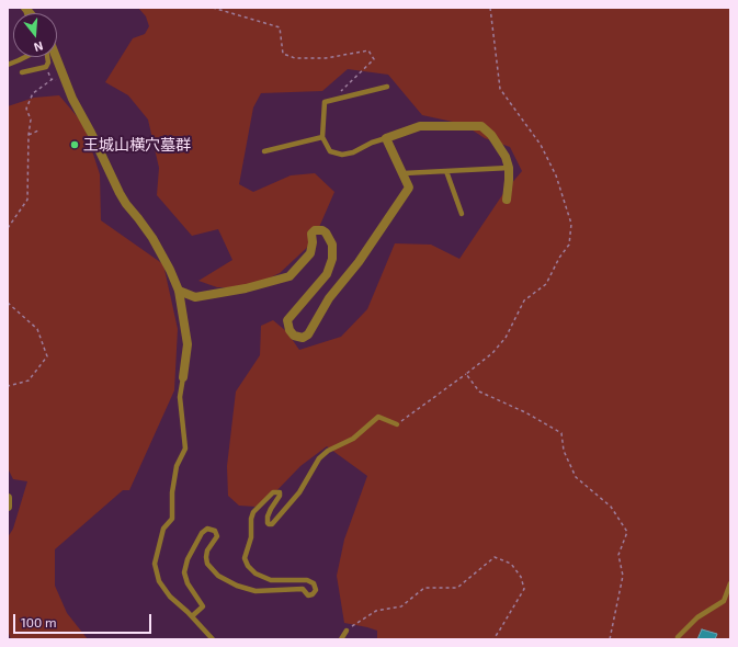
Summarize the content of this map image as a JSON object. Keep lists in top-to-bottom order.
{
  "places": ["王城山横穴墓群"],
  "scale_bar": "100 m",
  "north": "bottom"
}
